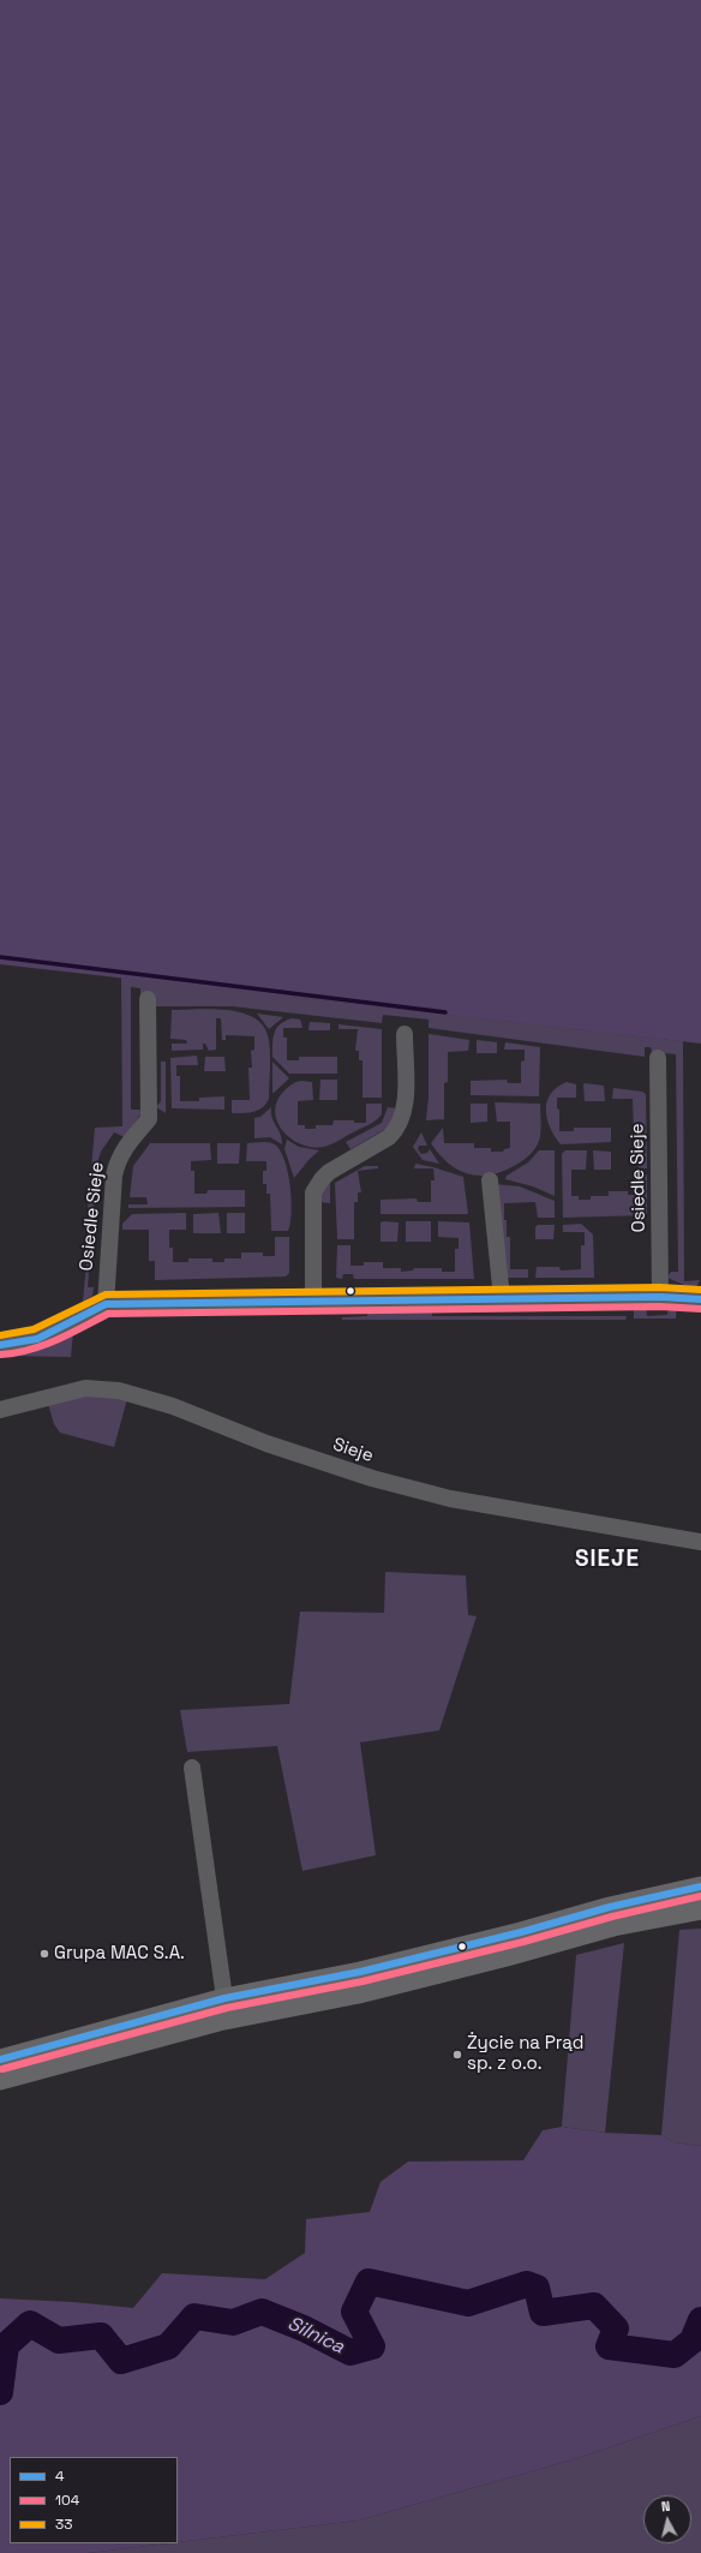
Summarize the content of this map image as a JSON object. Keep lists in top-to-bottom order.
{
  "streets": {
    "street": ["Osiedle Sieje", "Sieje"]
  },
  "districts": ["SIEJE"],
  "water": ["Silnica"],
  "places": ["Grupa MAC S.A.", "Życie na Prąd sp. z o.o."],
  "lines": ["transit line 33", "transit line 4", "transit line 104"],
  "legend": ["4", "104", "33"],
  "north": "top"
}
